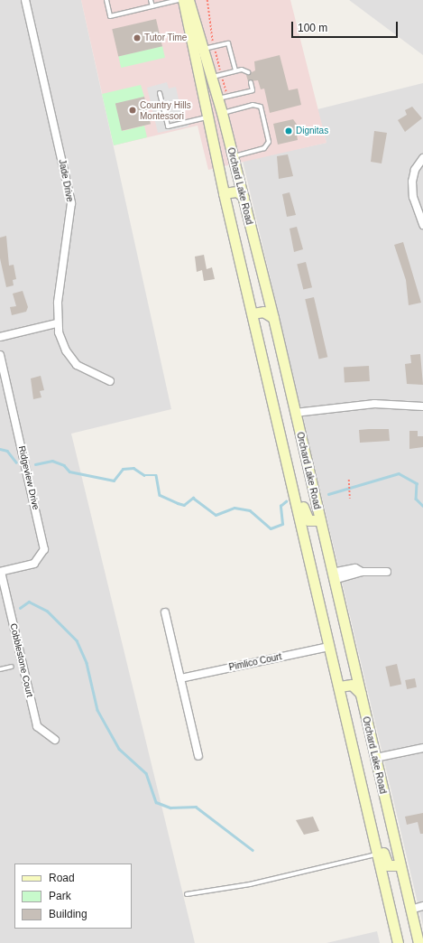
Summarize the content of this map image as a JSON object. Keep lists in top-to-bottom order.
{
  "streets": {
    "main road": ["Orchard Lake Road"],
    "street": [
      "Jade Drive",
      "Ridgeview Drive",
      "Cobblestone Court",
      "Pimlico Court"
    ]
  },
  "crossings": [
    ["Orchard Lake Road", "Pimlico Court"],
    ["Ridgeview Drive", "Cobblestone Court"]
  ],
  "places": ["Tutor Time", "Country Hills Montessori", "Dignitas"],
  "legend": ["Road", "Park", "Building"],
  "scale_bar": "100 m"
}
